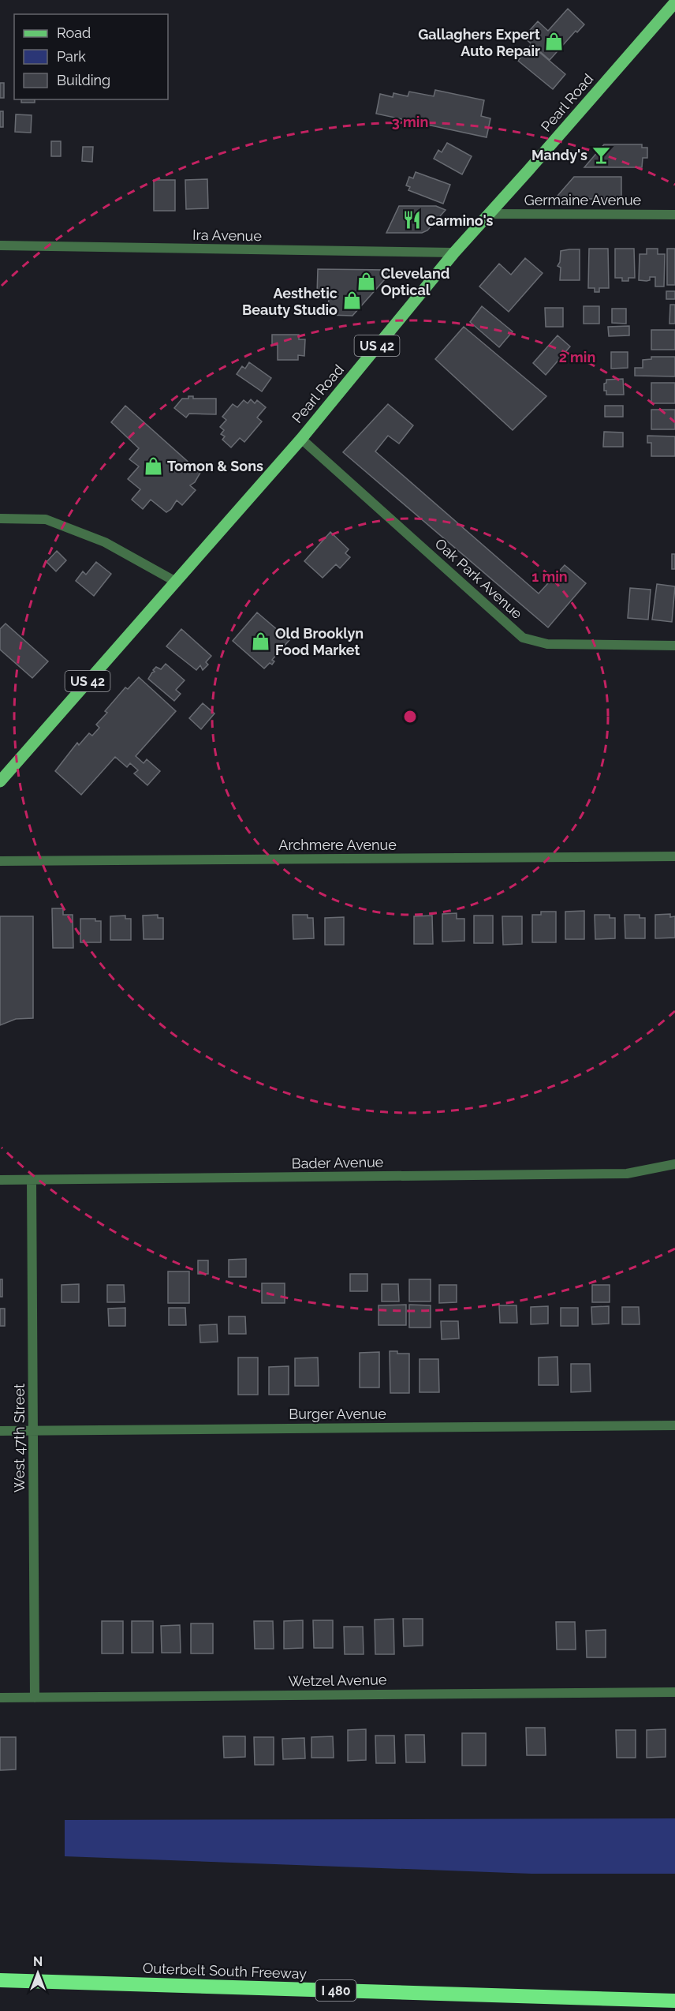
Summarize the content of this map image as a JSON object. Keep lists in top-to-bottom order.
{
  "streets": {
    "highway": ["Outerbelt South Freeway", "I 480"],
    "main road": ["Pearl Road", "US 42"],
    "street": [
      "Germaine Avenue",
      "Ira Avenue",
      "Oak Park Avenue",
      "Archmere Avenue",
      "Bader Avenue",
      "Burger Avenue",
      "West 47th Street",
      "Wetzel Avenue"
    ]
  },
  "crossings": [
    ["Pearl Road", "Germaine Avenue"],
    ["Pearl Road", "Ira Avenue"],
    ["Pearl Road", "Oak Park Avenue"],
    ["Bader Avenue", "West 47th Street"],
    ["Burger Avenue", "West 47th Street"],
    ["West 47th Street", "Wetzel Avenue"]
  ],
  "places": {
    "shop": [
      "Gallaghers Expert Auto Repair",
      "Cleveland Optical",
      "Aesthetic Beauty Studio",
      "Tomon & Sons",
      "Old Brooklyn Food Market"
    ],
    "bar": ["Mandy's"],
    "restaurant": ["Carmino's"]
  },
  "legend": ["Road", "Park", "Building"],
  "north": "top",
  "rings": ["3 min", "2 min", "1 min"]
}
